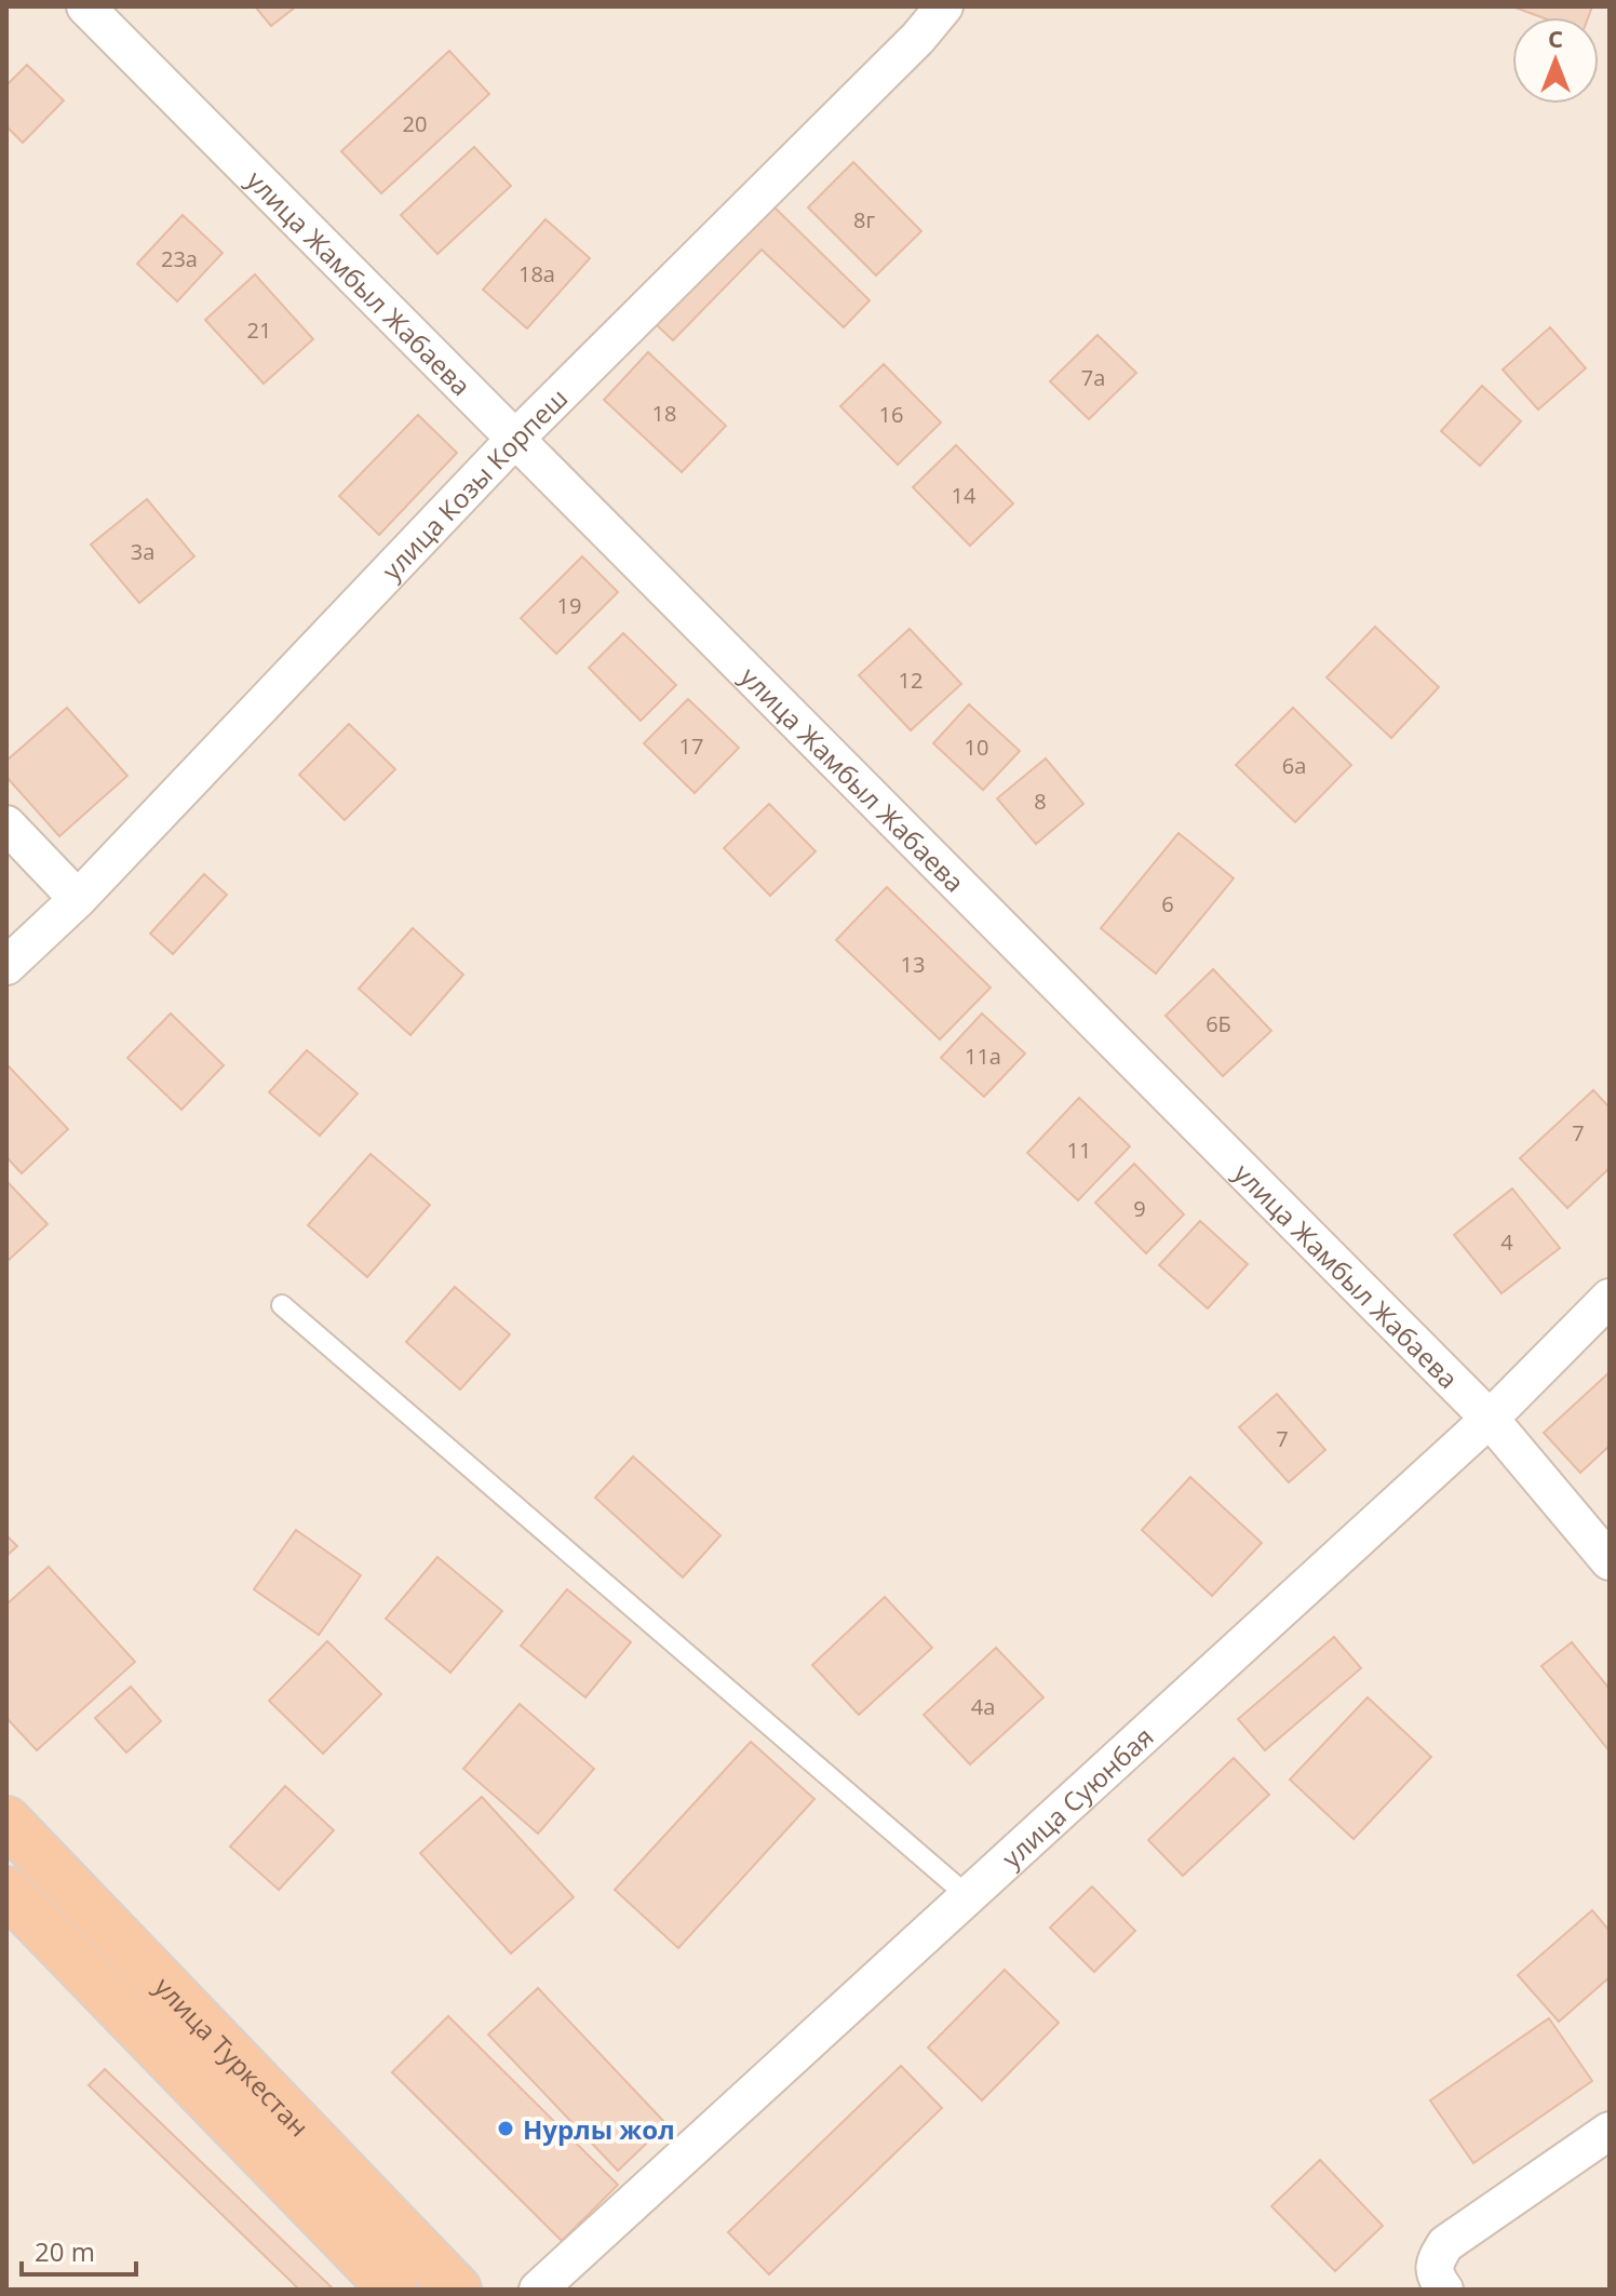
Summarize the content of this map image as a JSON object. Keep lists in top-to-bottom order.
{
  "streets": {
    "highway": ["улица Туркестан"],
    "street": ["улица Жамбыл Жабаева", "улица Козы Корпеш", "улица Суюнбая"]
  },
  "crossings": [
    ["улица Жамбыл Жабаева", "улица Козы Корпеш"],
    ["улица Жамбыл Жабаева", "улица Суюнбая"]
  ],
  "places": ["Нурлы жол"],
  "house_numbers": [
    "20",
    "8г",
    "23а",
    "18а",
    "21",
    "7а",
    "18",
    "16",
    "14",
    "3а",
    "19",
    "12",
    "17",
    "10",
    "6а",
    "8",
    "6",
    "13",
    "6Б",
    "11а",
    "7",
    "11",
    "9",
    "4",
    "7",
    "4а"
  ],
  "scale_bar": "20 m",
  "north": "top"
}
